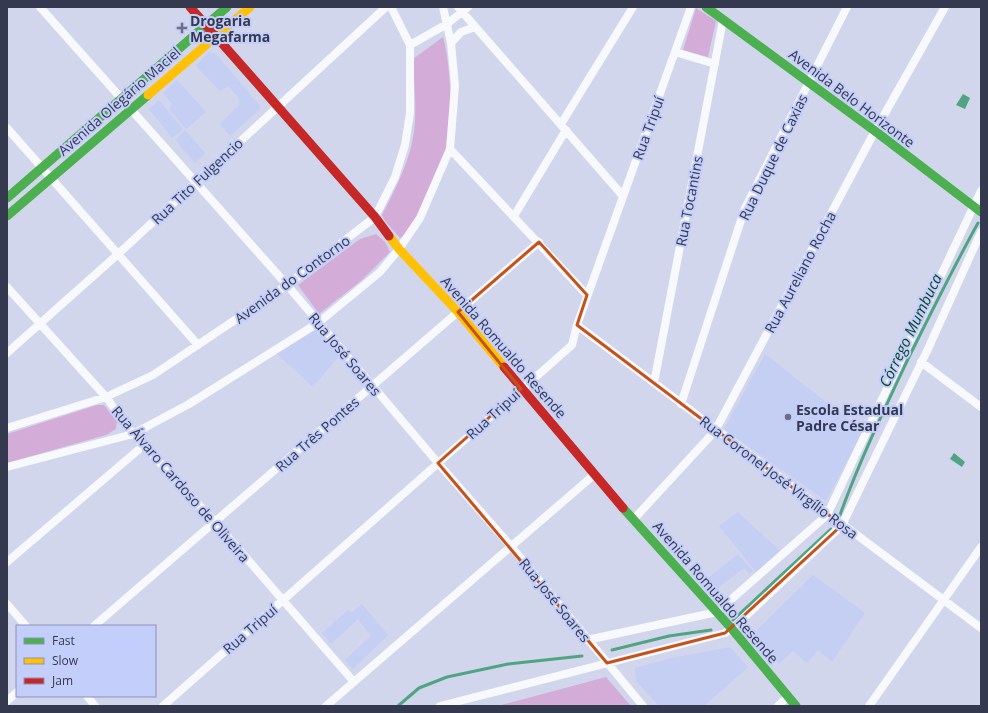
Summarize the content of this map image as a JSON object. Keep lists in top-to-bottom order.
{
  "streets": {
    "street": [
      "Avenida Belo Horizonte",
      "Avenida Olegário Maciel",
      "Rua Tripuí",
      "Rua Duque de Caxias",
      "Rua Tito Fulgencio",
      "Rua Tocantins",
      "Rua Aureliano Rocha",
      "Avenida do Contorno",
      "Avenida Romualdo Resende",
      "Rua José Soares",
      "Rua Três Pontes",
      "Rua Coronel José Virgílio Rosa",
      "Rua Álvaro Cardoso de Oliveira"
    ]
  },
  "crossings": [
    ["Avenida Belo Horizonte", "Rua Duque de Caxias"],
    ["Avenida Belo Horizonte", "Rua Tocantins"],
    ["Avenida Belo Horizonte", "Rua Aureliano Rocha"],
    ["Avenida Olegário Maciel", "Avenida Romualdo Resende"],
    ["Avenida Olegário Maciel", "Rua José Soares"],
    ["Rua Tripuí", "Avenida Romualdo Resende"],
    ["Rua Tripuí", "Rua José Soares"],
    ["Rua Tripuí", "Rua Coronel José Virgílio Rosa"],
    ["Rua Tripuí", "Rua Álvaro Cardoso de Oliveira"],
    ["Rua Duque de Caxias", "Rua Coronel José Virgílio Rosa"],
    ["Rua Tito Fulgencio", "Avenida Romualdo Resende"],
    ["Rua Tito Fulgencio", "Rua José Soares"],
    ["Rua Tito Fulgencio", "Rua Álvaro Cardoso de Oliveira"],
    ["Rua Tocantins", "Rua Coronel José Virgílio Rosa"],
    ["Rua Aureliano Rocha", "Avenida Romualdo Resende"],
    ["Rua Aureliano Rocha", "Rua Coronel José Virgílio Rosa"],
    ["Avenida do Contorno", "Avenida Romualdo Resende"],
    ["Avenida do Contorno", "Rua José Soares"],
    ["Avenida do Contorno", "Rua Álvaro Cardoso de Oliveira"],
    ["Avenida Romualdo Resende", "Rua Três Pontes"],
    ["Rua José Soares", "Rua Três Pontes"],
    ["Rua Três Pontes", "Rua Álvaro Cardoso de Oliveira"]
  ],
  "water": ["Córrego Mumbuca"],
  "places": {
    "health": ["Drogaria Megafarma"],
    "other": ["Escola Estadual Padre César"]
  },
  "legend": ["Fast", "Slow", "Jam"]
}
